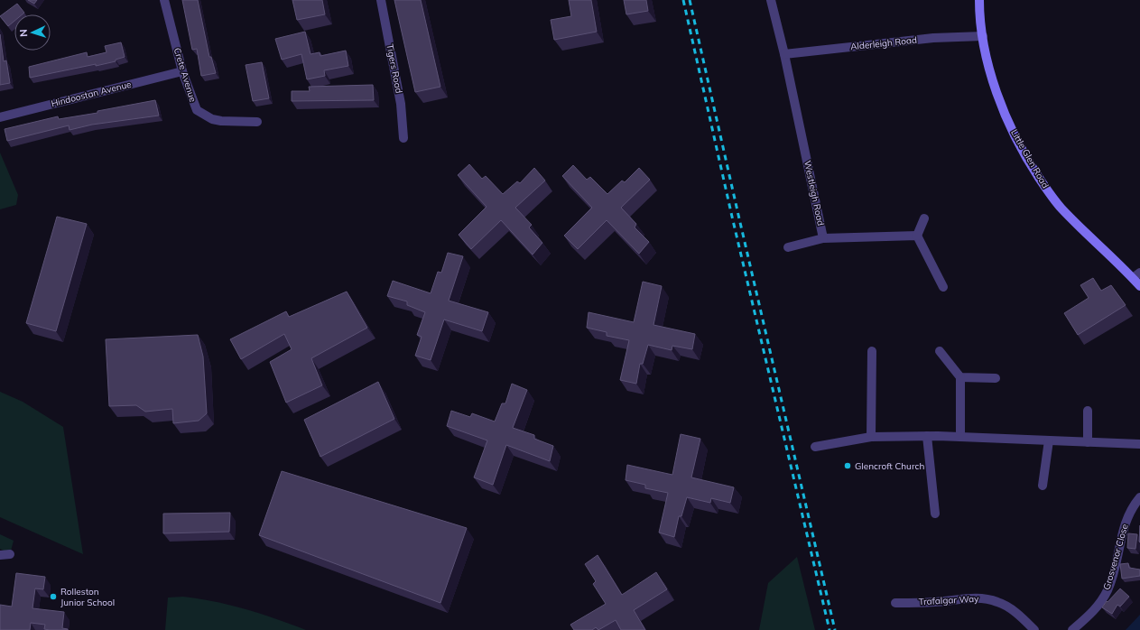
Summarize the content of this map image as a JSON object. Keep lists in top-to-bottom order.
{
  "streets": {
    "main road": ["Little Glen Road"],
    "street": [
      "Alderleigh Road",
      "Tigers Road",
      "Crete Avenue",
      "Hindoostan Avenue",
      "Westleigh Road",
      "Grosvenor Close",
      "Trafalgar Way"
    ]
  },
  "crossings": [
    ["Alderleigh Road", "Little Glen Road"],
    ["Alderleigh Road", "Westleigh Road"],
    ["Crete Avenue", "Hindoostan Avenue"]
  ],
  "places": ["Glencroft Church", "Rolleston Junior School"],
  "north": "left"
}
